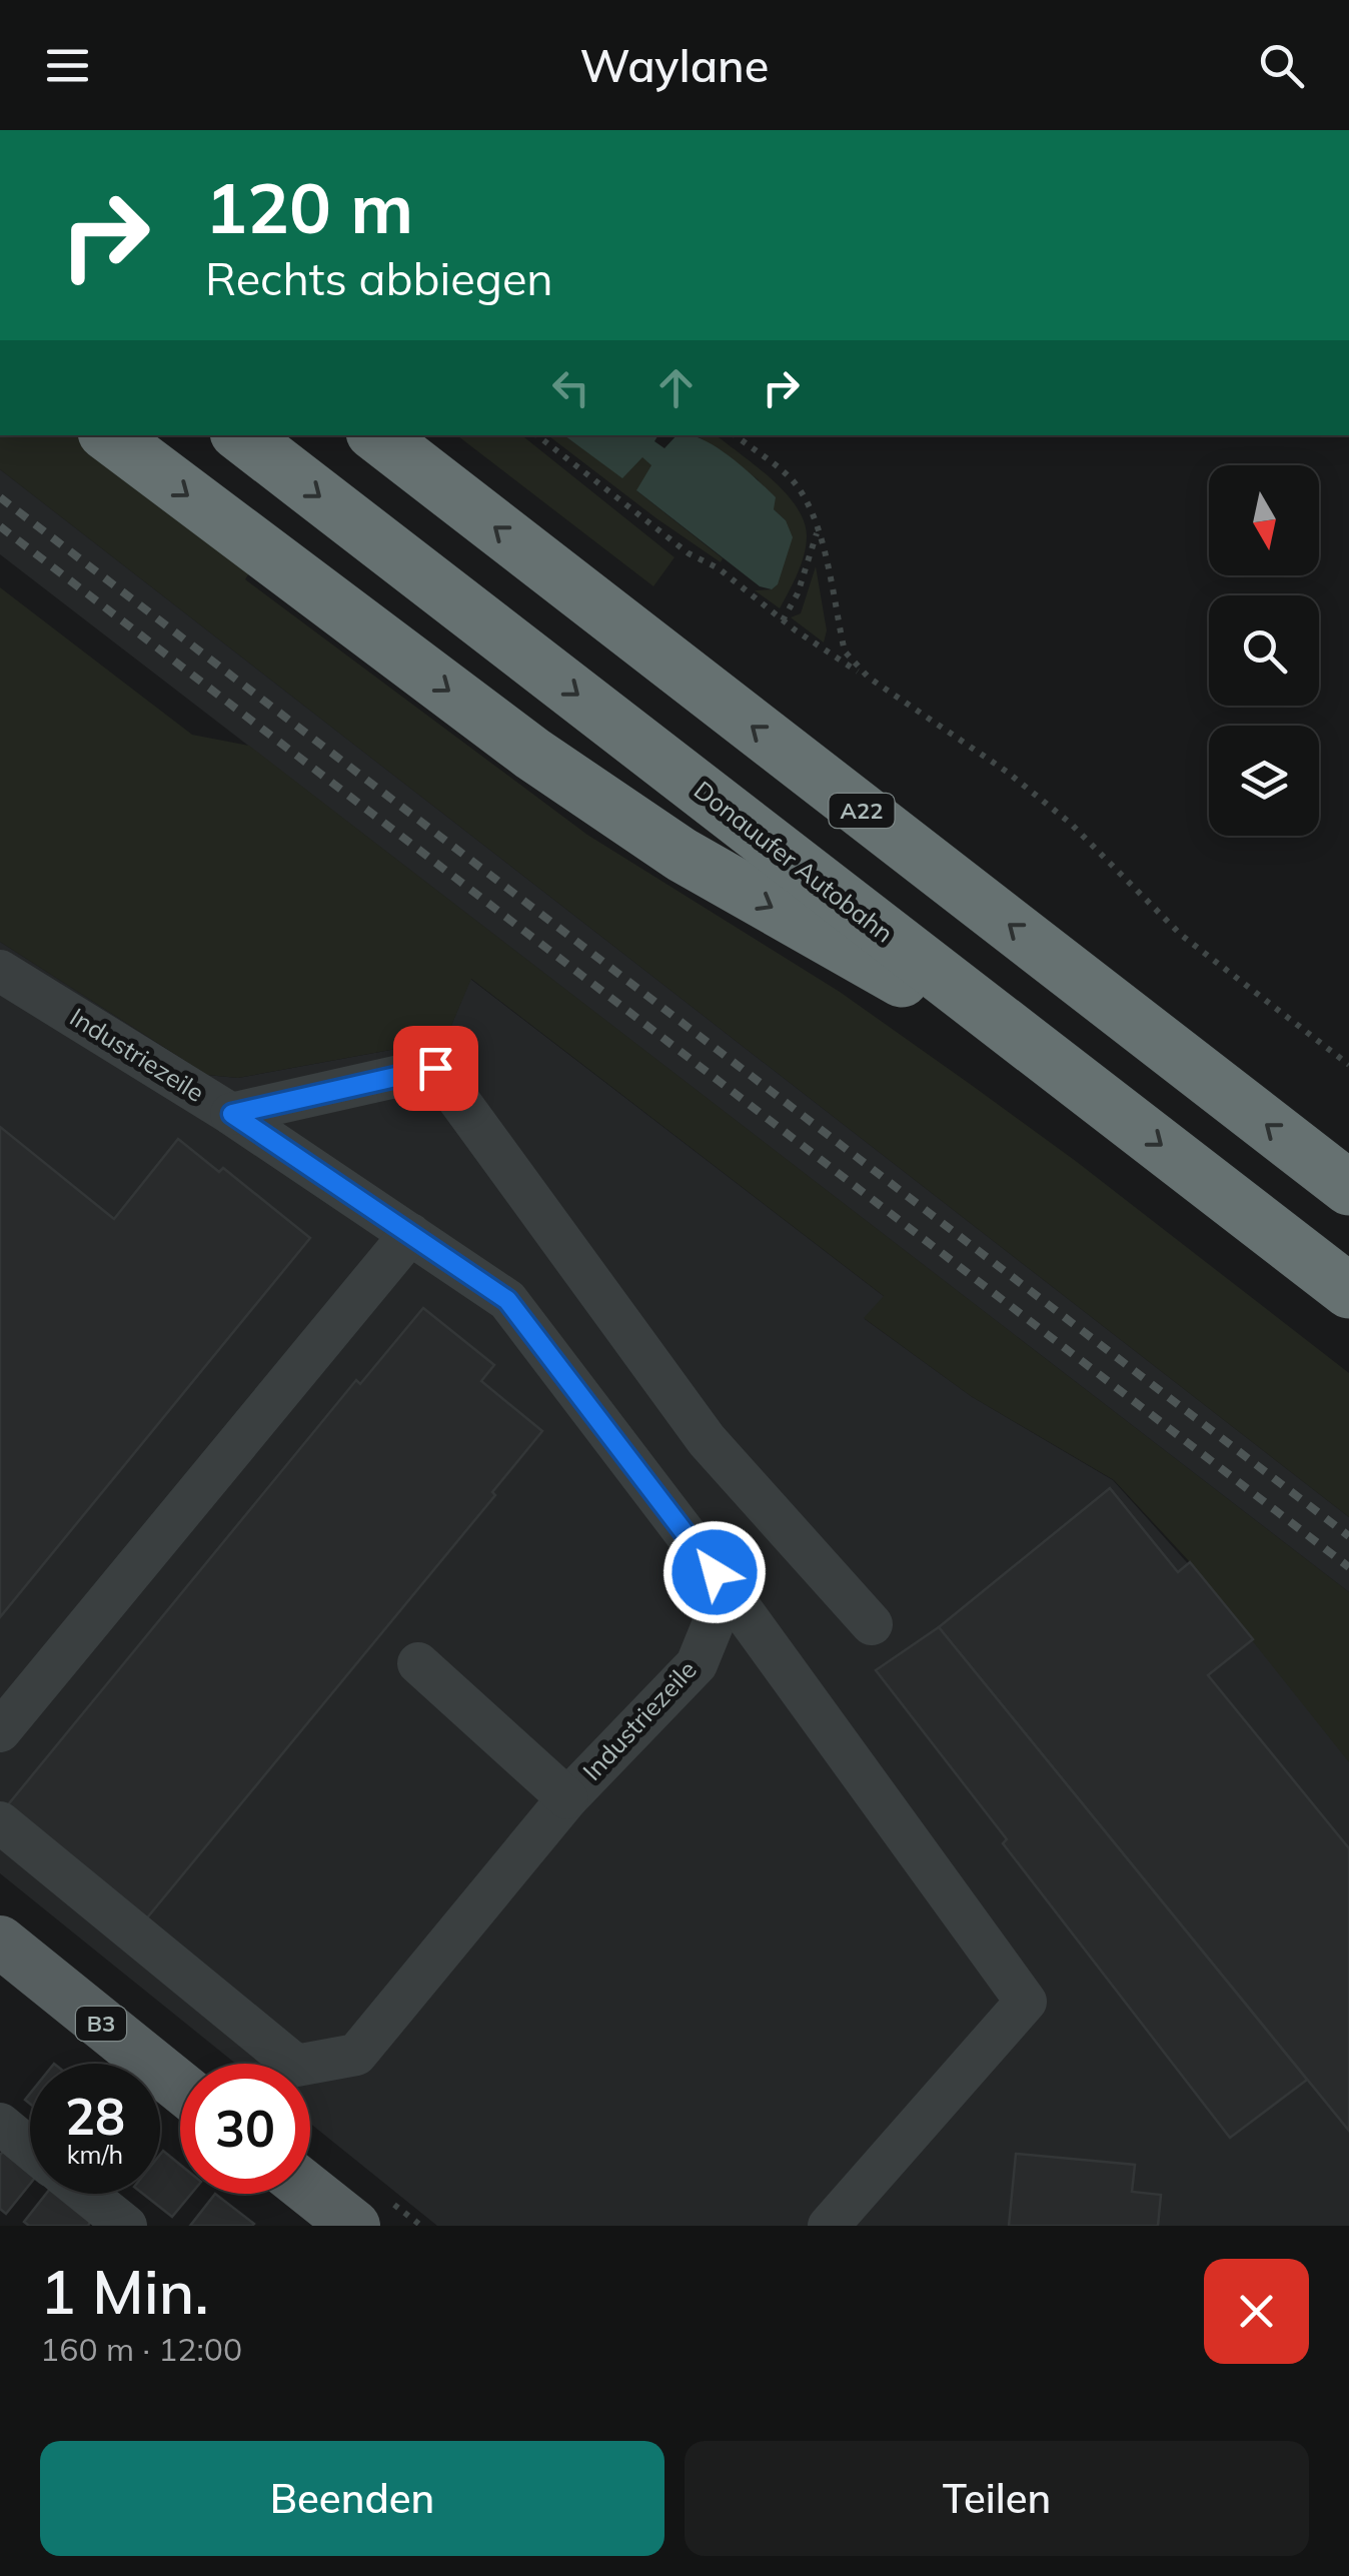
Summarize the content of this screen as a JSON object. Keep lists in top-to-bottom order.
{
  "streets": {
    "highway": ["A22", "Donauufer Autobahn"],
    "main road": ["B3"],
    "street": ["Industriezeile"]
  },
  "north": "bottom",
  "page": {
    "header": "Waylane",
    "turn": ["120 m", "Rechts abbiegen"],
    "speed": "28 km/h",
    "limit": "30",
    "heading": ["1 Min.", "160 m · 12:00"],
    "buttons": ["Beenden", "Teilen"]
  }
}
